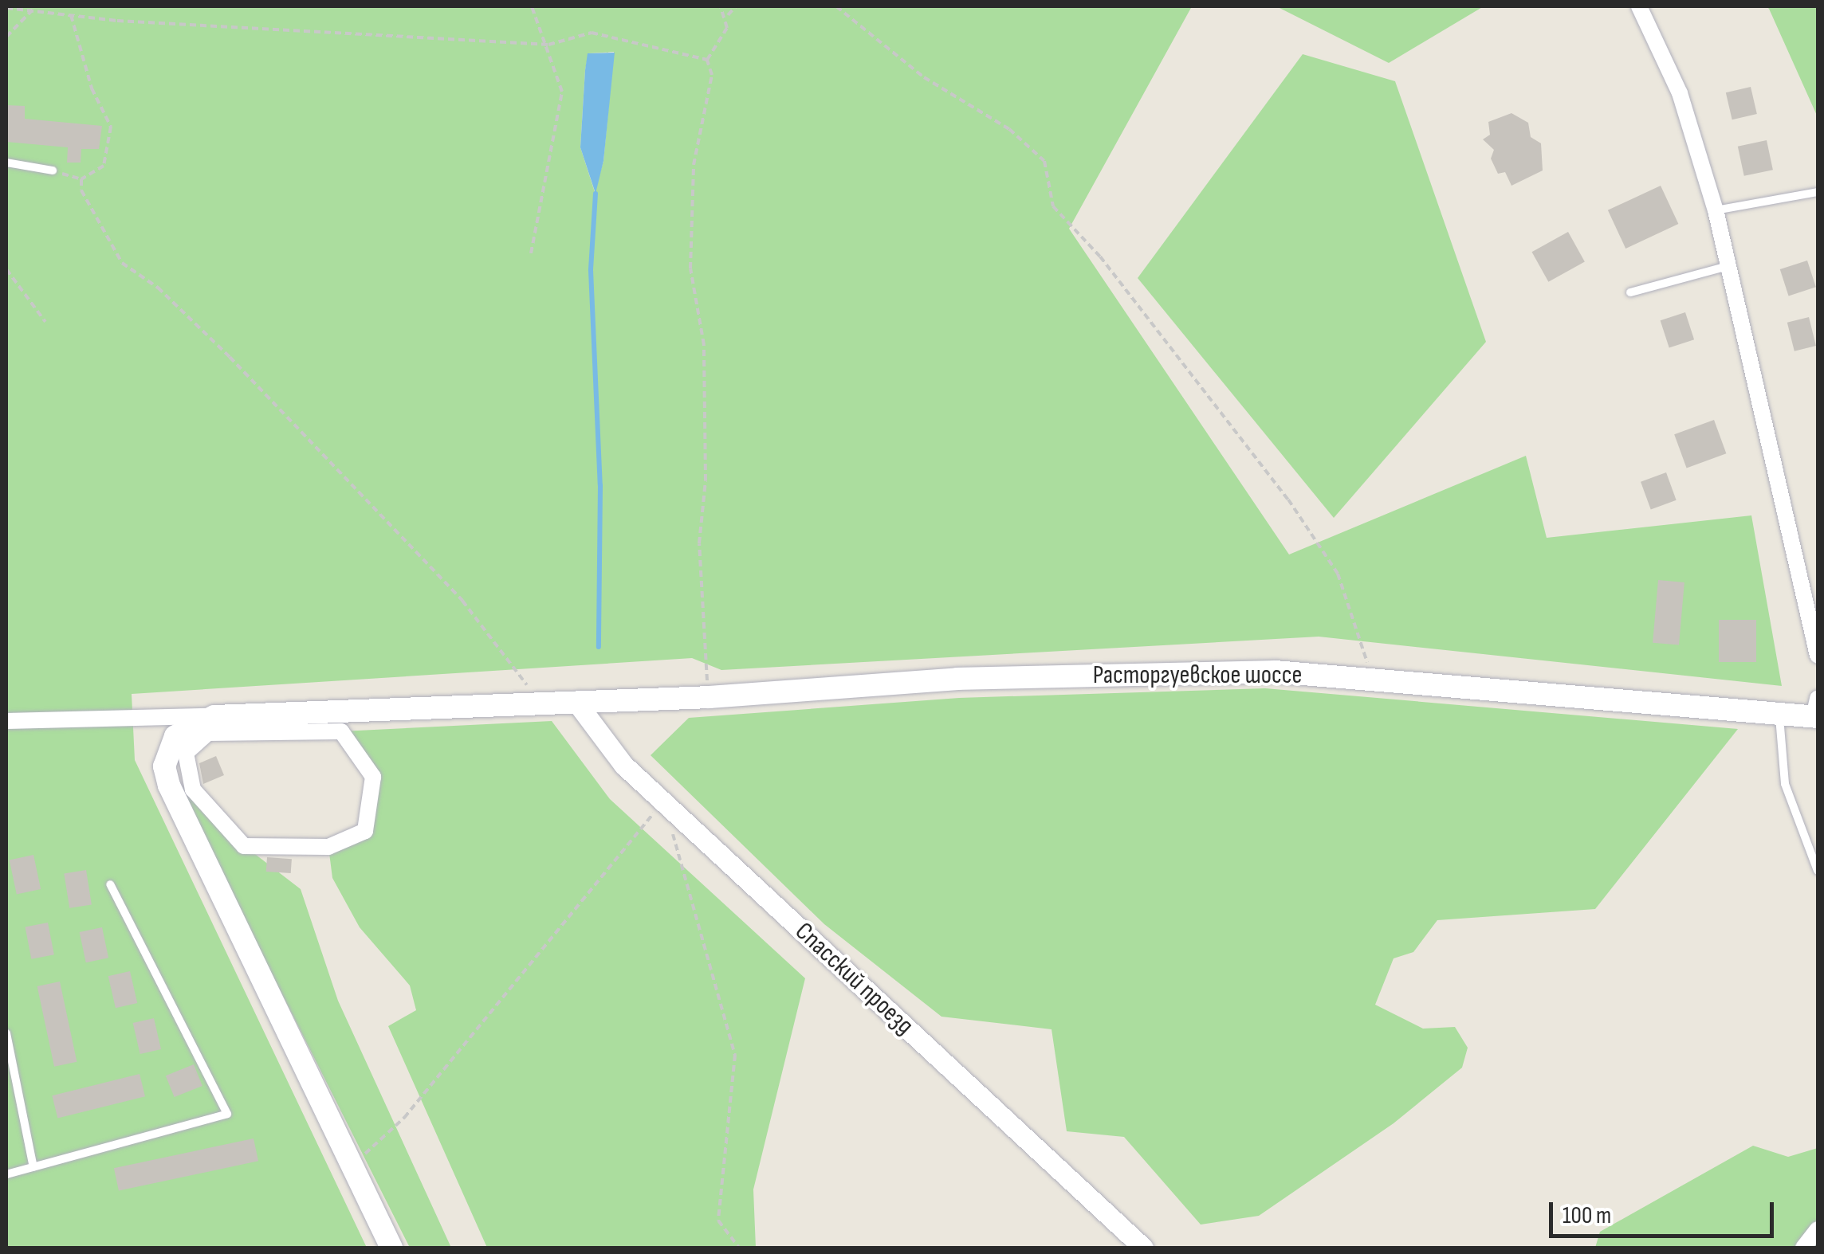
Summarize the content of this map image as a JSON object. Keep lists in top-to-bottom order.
{
  "streets": {
    "main road": ["Расторгуевское шоссе"],
    "street": ["Спасский проезд"]
  },
  "crossings": [
    ["Расторгуевское шоссе", "Спасский проезд"]
  ],
  "scale_bar": "100 m"
}
